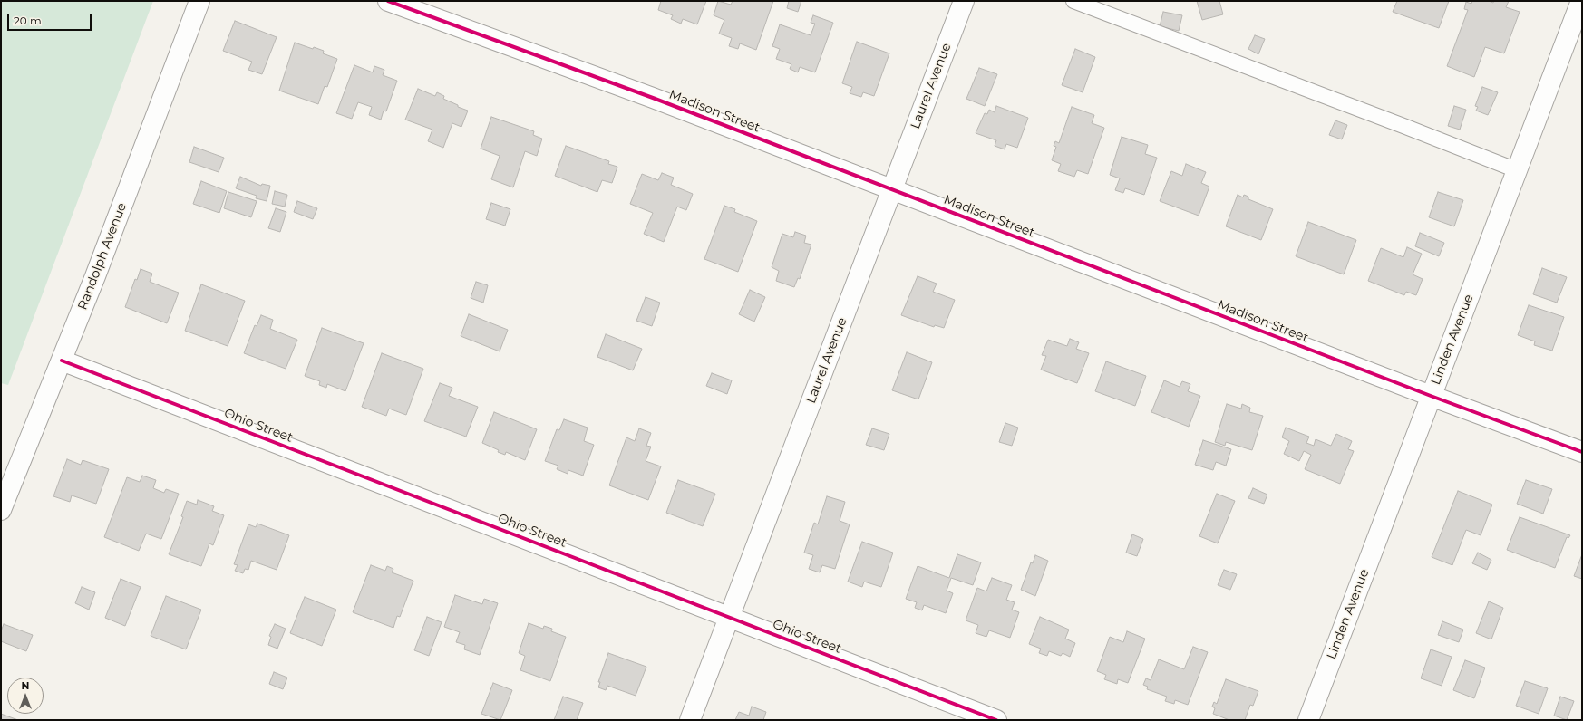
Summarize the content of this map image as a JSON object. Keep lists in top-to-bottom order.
{
  "streets": {
    "street": [
      "Laurel Avenue",
      "Madison Street",
      "Randolph Avenue",
      "Linden Avenue",
      "Ohio Street"
    ]
  },
  "crossings": [
    ["Laurel Avenue", "Madison Street"],
    ["Laurel Avenue", "Ohio Street"],
    ["Madison Street", "Linden Avenue"],
    ["Randolph Avenue", "Ohio Street"]
  ],
  "scale_bar": "20 m",
  "north": "top"
}
